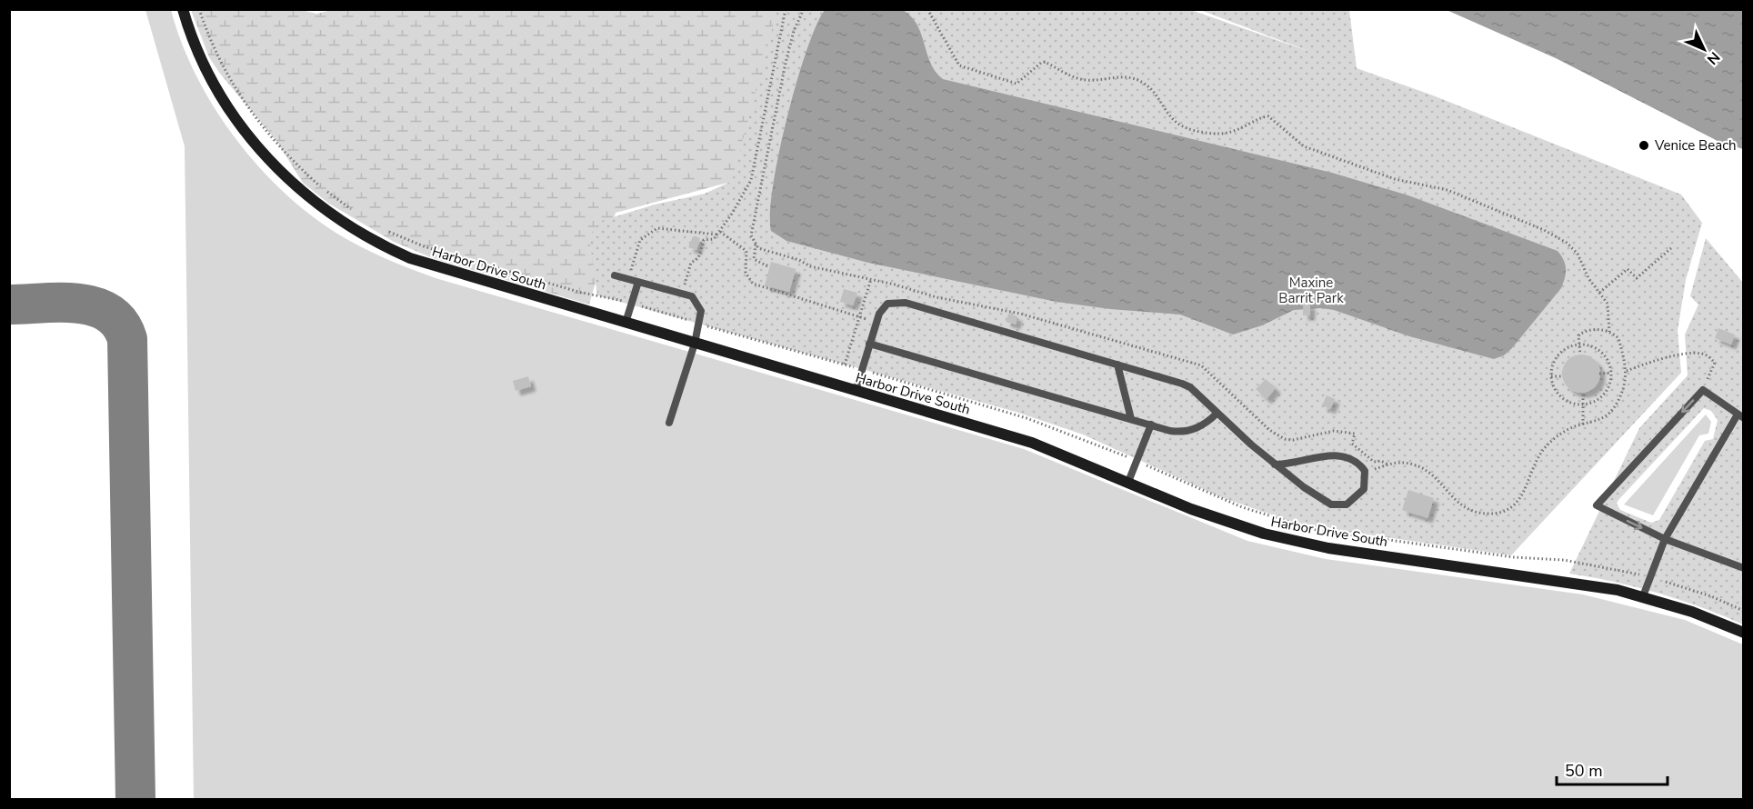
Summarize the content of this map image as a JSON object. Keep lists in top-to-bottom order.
{
  "streets": {
    "street": ["Harbor Drive South"]
  },
  "parks": ["Maxine Barrit Park"],
  "places": ["Venice Beach"],
  "scale_bar": "50 m",
  "north": "bottom right"
}
